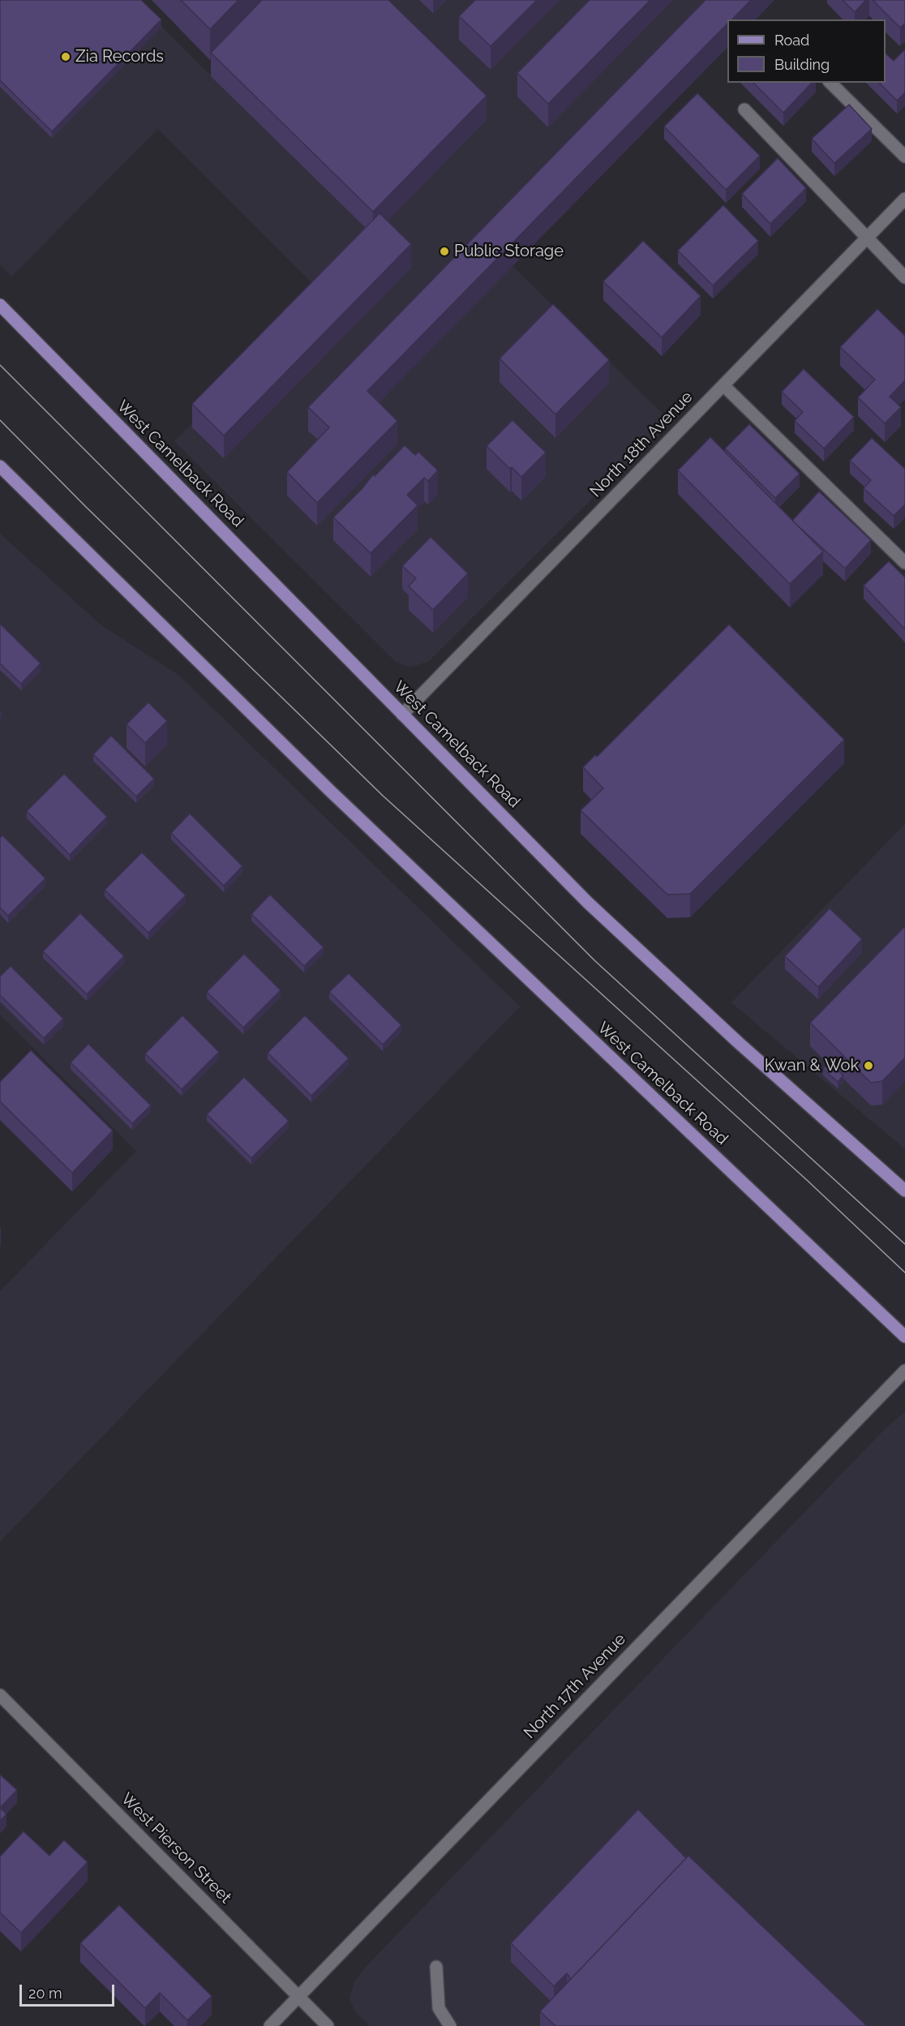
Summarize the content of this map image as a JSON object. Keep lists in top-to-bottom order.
{
  "streets": {
    "main road": ["West Camelback Road"],
    "street": ["North 18th Avenue", "North 17th Avenue", "West Pierson Street"]
  },
  "crossings": [
    ["North 18th Avenue", "West Camelback Road"],
    ["North 17th Avenue", "West Pierson Street"]
  ],
  "places": ["Zia Records", "Public Storage", "Kwan & Wok"],
  "legend": ["Road", "Building"],
  "scale_bar": "20 m"
}
